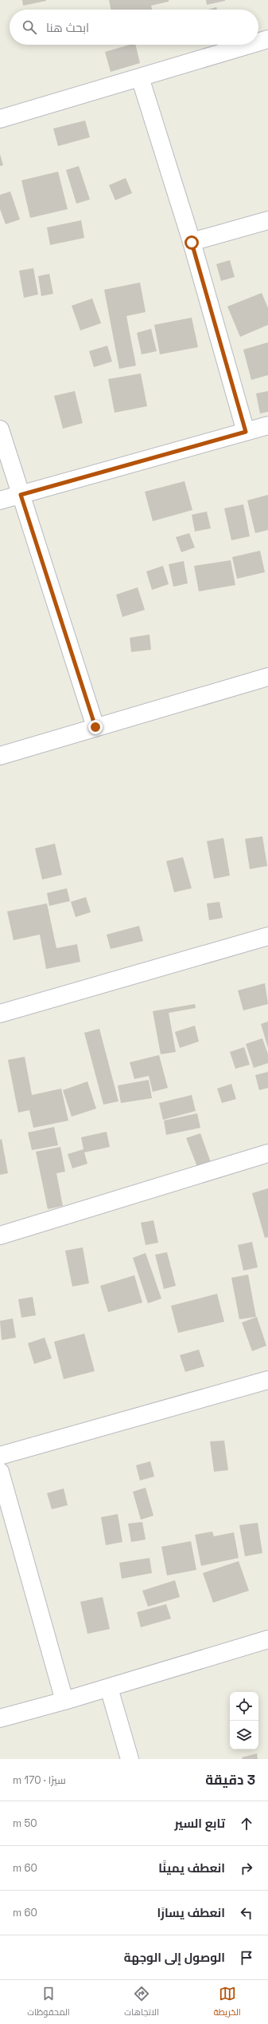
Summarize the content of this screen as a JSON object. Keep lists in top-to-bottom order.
{
  "page": {
    "search": "ابحث هنا",
    "heading": ["3 دقيقة", "سيرًا · 170 m"],
    "list": [
      ["تابع السير", "50 m"],
      ["انعطف يمينًا", "60 m"],
      ["انعطف يسارًا", "60 m"],
      "الوصول إلى الوجهة"
    ],
    "nav": ["الخريطة", "الاتجاهات", "المحفوظات"]
  }
}
